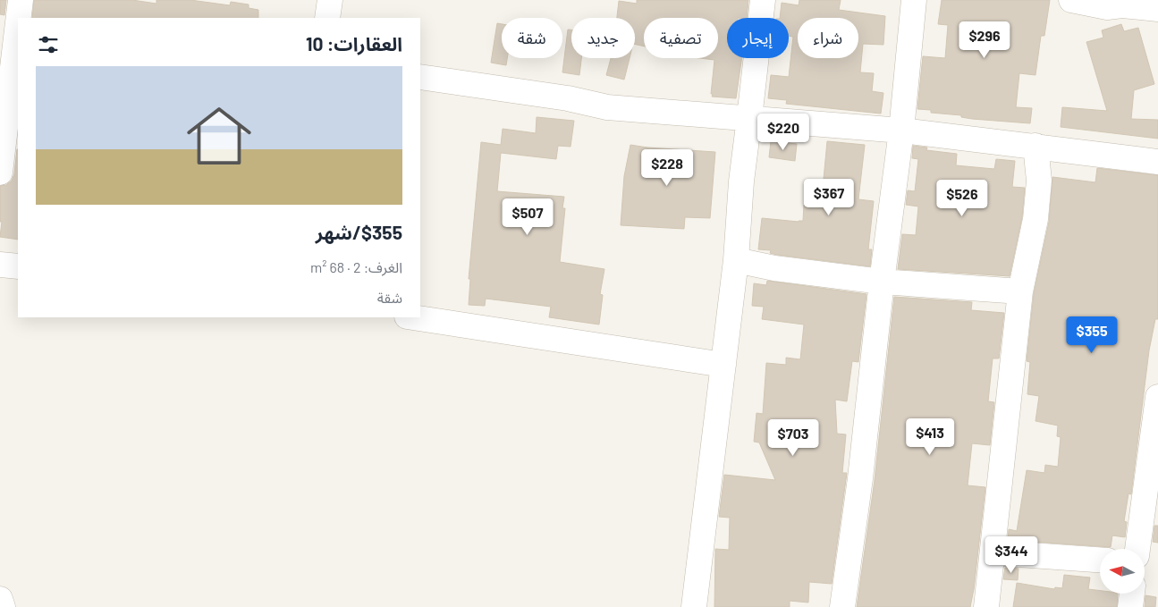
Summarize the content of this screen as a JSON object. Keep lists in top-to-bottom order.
{
  "north": "left",
  "page": {
    "chip": [
      "شراء",
      "إيجار",
      "تصفية",
      "جديد",
      "شقة"
    ],
    "heading": "العقارات: 10",
    "price": [
      "$296",
      "$220",
      "$228",
      "$367",
      "$526",
      "$507",
      "$355",
      "$413",
      "$703",
      "$344"
    ],
    "list": [
      {
        "name": "$355/شهر",
        "note": "الغرف: 2 · 68 m² · شقة"
      }
    ]
  }
}
